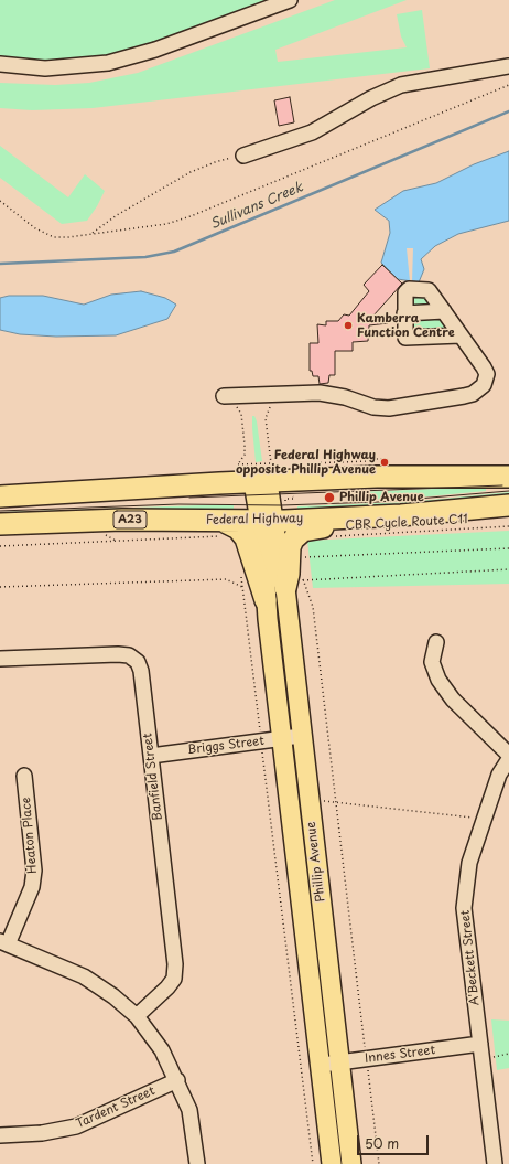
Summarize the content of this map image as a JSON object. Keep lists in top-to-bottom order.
{
  "streets": {
    "highway": ["A23", "Federal Highway"],
    "main road": ["Phillip Avenue"],
    "street": [
      "Briggs Street",
      "Banfield Street",
      "Heaton Place",
      "A'Beckett Street",
      "Innes Street",
      "Tardent Street"
    ],
    "path": ["CBR Cycle Route C11"]
  },
  "crossings": [
    ["Federal Highway", "Phillip Avenue"],
    ["Briggs Street", "Banfield Street"],
    ["Briggs Street", "Phillip Avenue"],
    ["Phillip Avenue", "Innes Street"],
    ["A'Beckett Street", "Innes Street"]
  ],
  "water": ["Sullivans Creek"],
  "places": ["Kamberra Function Centre", "Federal Highway opposite Phillip Avenue", "Phillip Avenue"],
  "scale_bar": "50 m"
}
